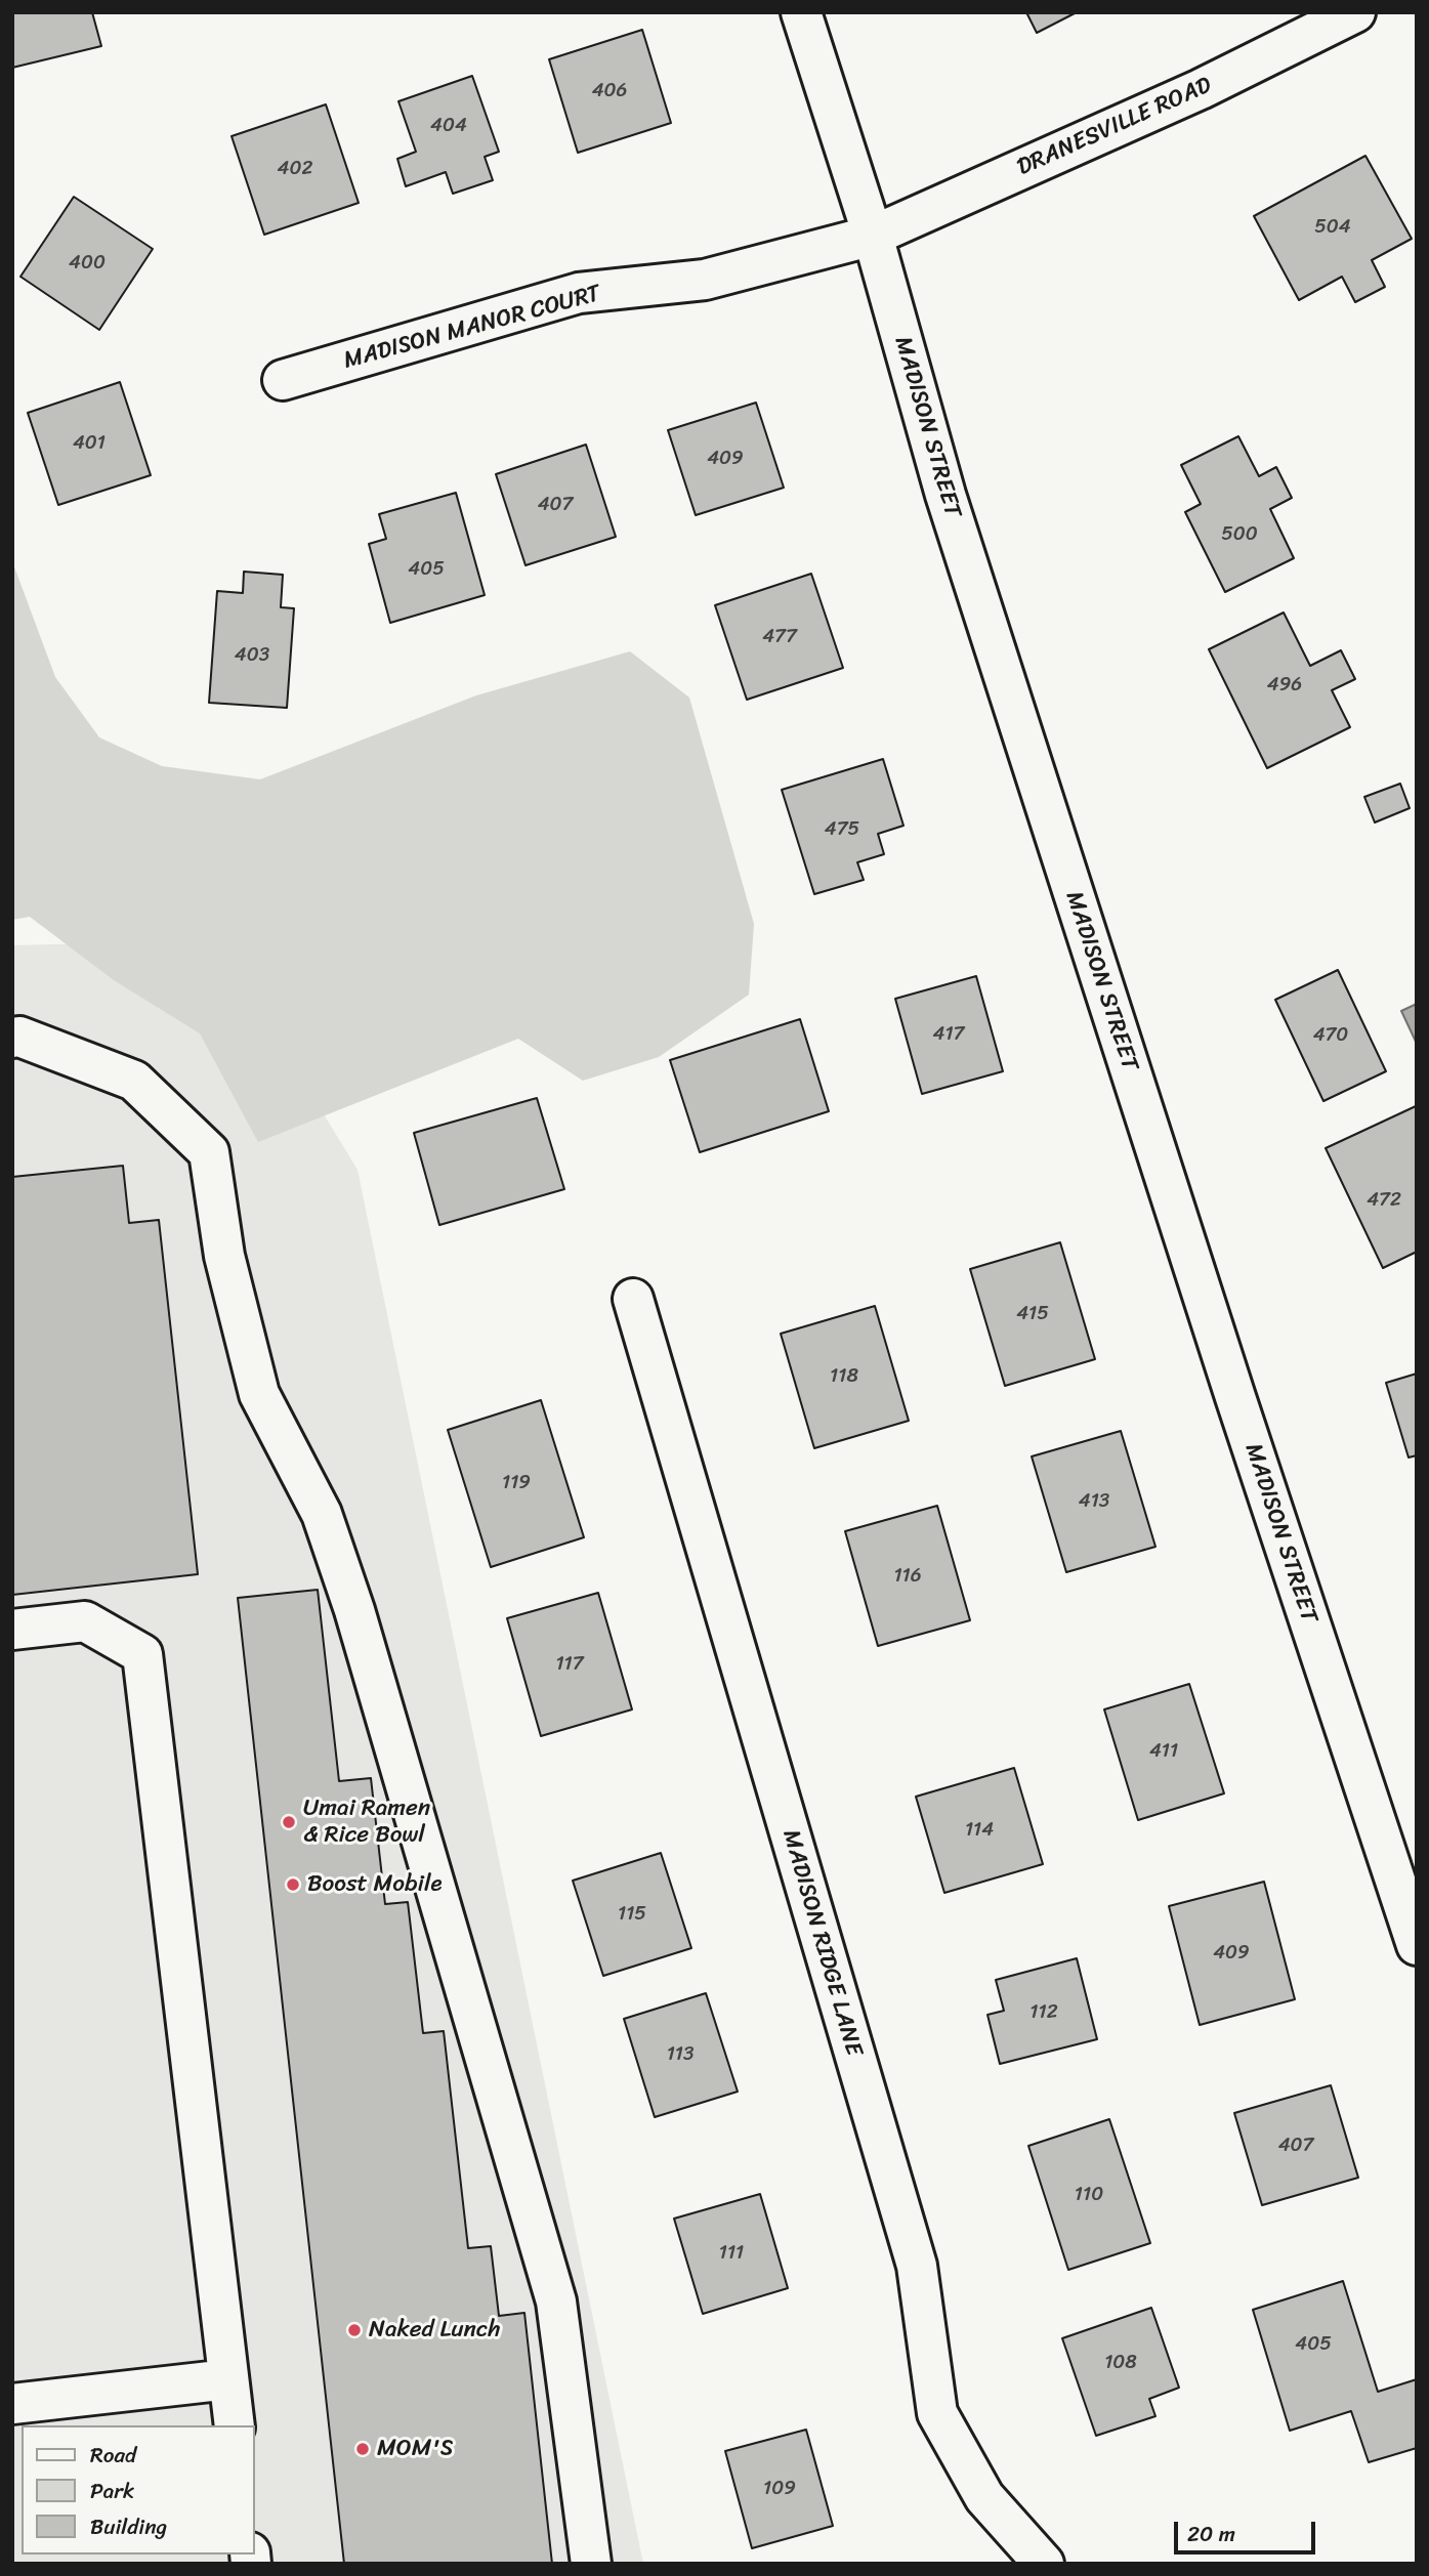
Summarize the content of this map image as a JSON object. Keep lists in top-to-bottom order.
{
  "streets": {
    "street": [
      "DRANESVILLE ROAD",
      "MADISON MANOR COURT",
      "MADISON STREET",
      "MADISON RIDGE LANE"
    ]
  },
  "crossings": [
    ["DRANESVILLE ROAD", "MADISON MANOR COURT"],
    ["DRANESVILLE ROAD", "MADISON STREET"],
    ["MADISON MANOR COURT", "MADISON STREET"]
  ],
  "places": [
    "Umai Ramen & Rice Bowl",
    "Boost Mobile",
    "Naked Lunch",
    "MOM'S"
  ],
  "house_numbers": [
    "406",
    "404",
    "402",
    "504",
    "400",
    "401",
    "409",
    "407",
    "500",
    "405",
    "477",
    "403",
    "496",
    "475",
    "417",
    "470",
    "472",
    "415",
    "118",
    "119",
    "413",
    "116",
    "117",
    "411",
    "114",
    "115",
    "409",
    "112",
    "113",
    "407",
    "110",
    "111",
    "405",
    "108",
    "109"
  ],
  "legend": ["Road", "Park", "Building"],
  "scale_bar": "20 m"
}
